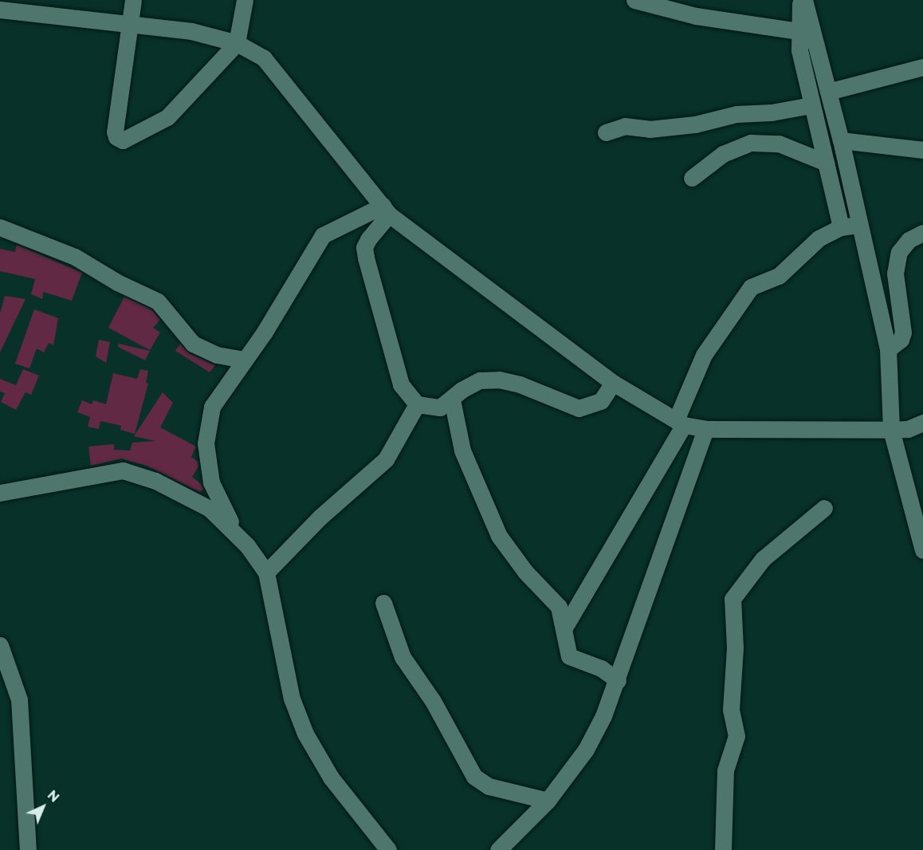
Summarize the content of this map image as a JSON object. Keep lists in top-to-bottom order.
{
  "north": "top right"
}
